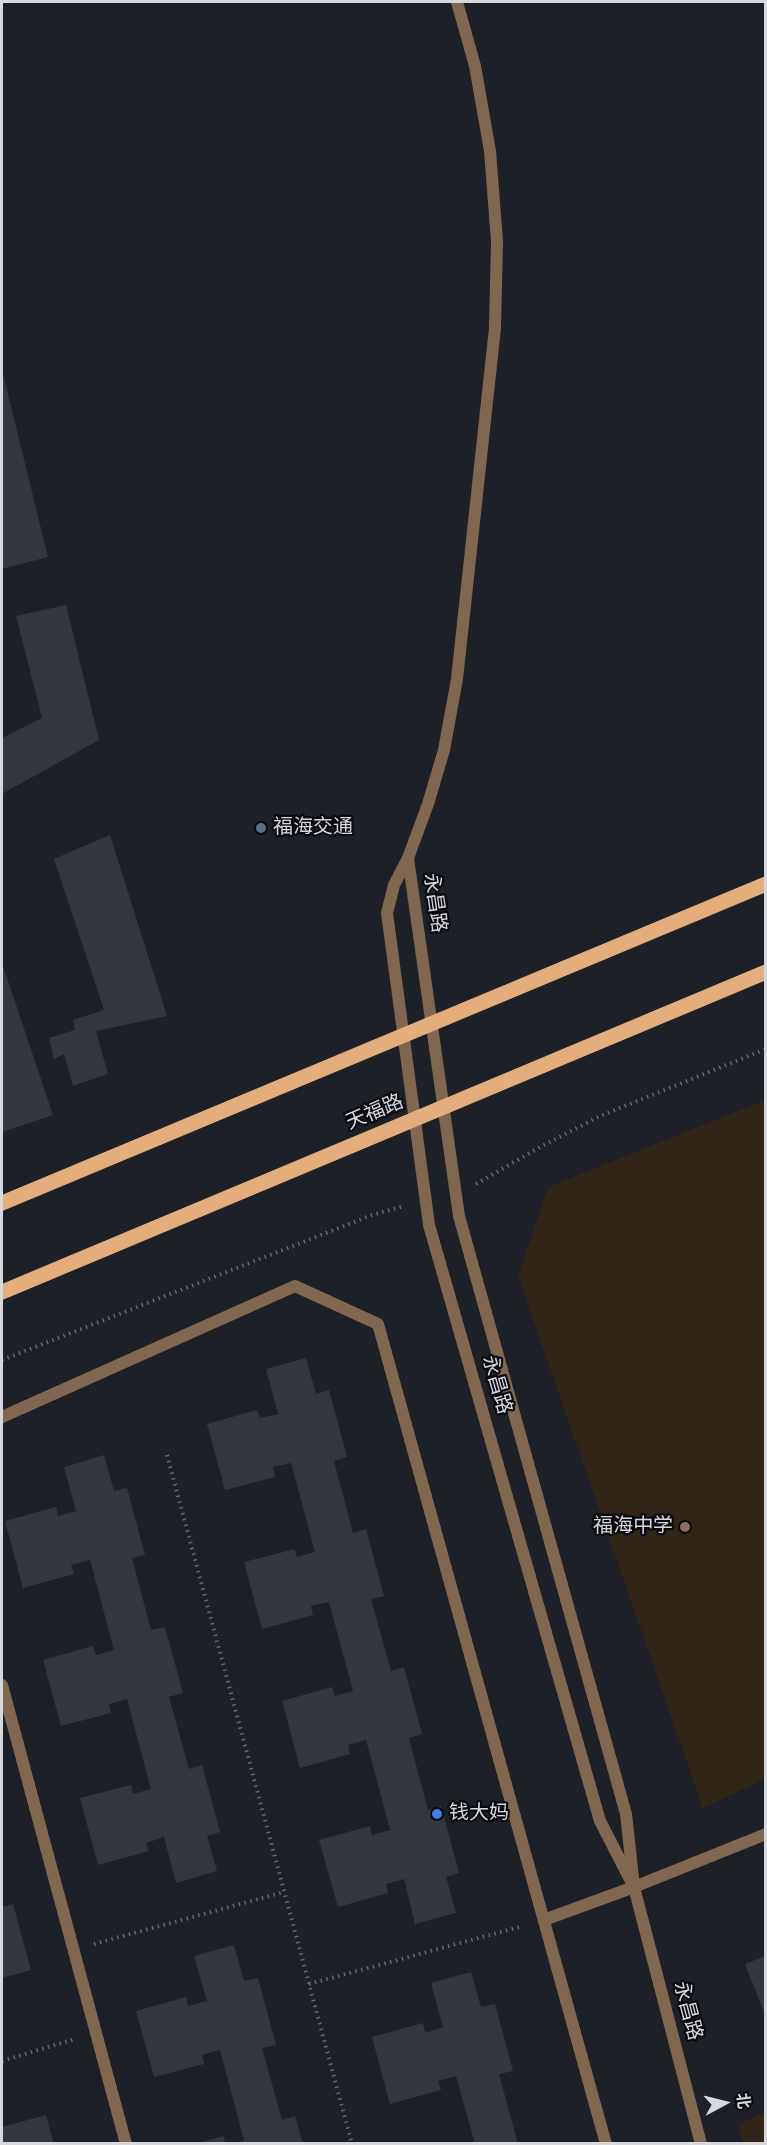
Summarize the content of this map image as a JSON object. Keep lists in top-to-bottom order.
{
  "streets": {
    "main road": ["天福路"],
    "street": ["永昌路"]
  },
  "crossings": [
    ["永昌路", "天福路"]
  ],
  "places": ["福海交通", "福海中学", "钱大妈"],
  "north": "right"
}
